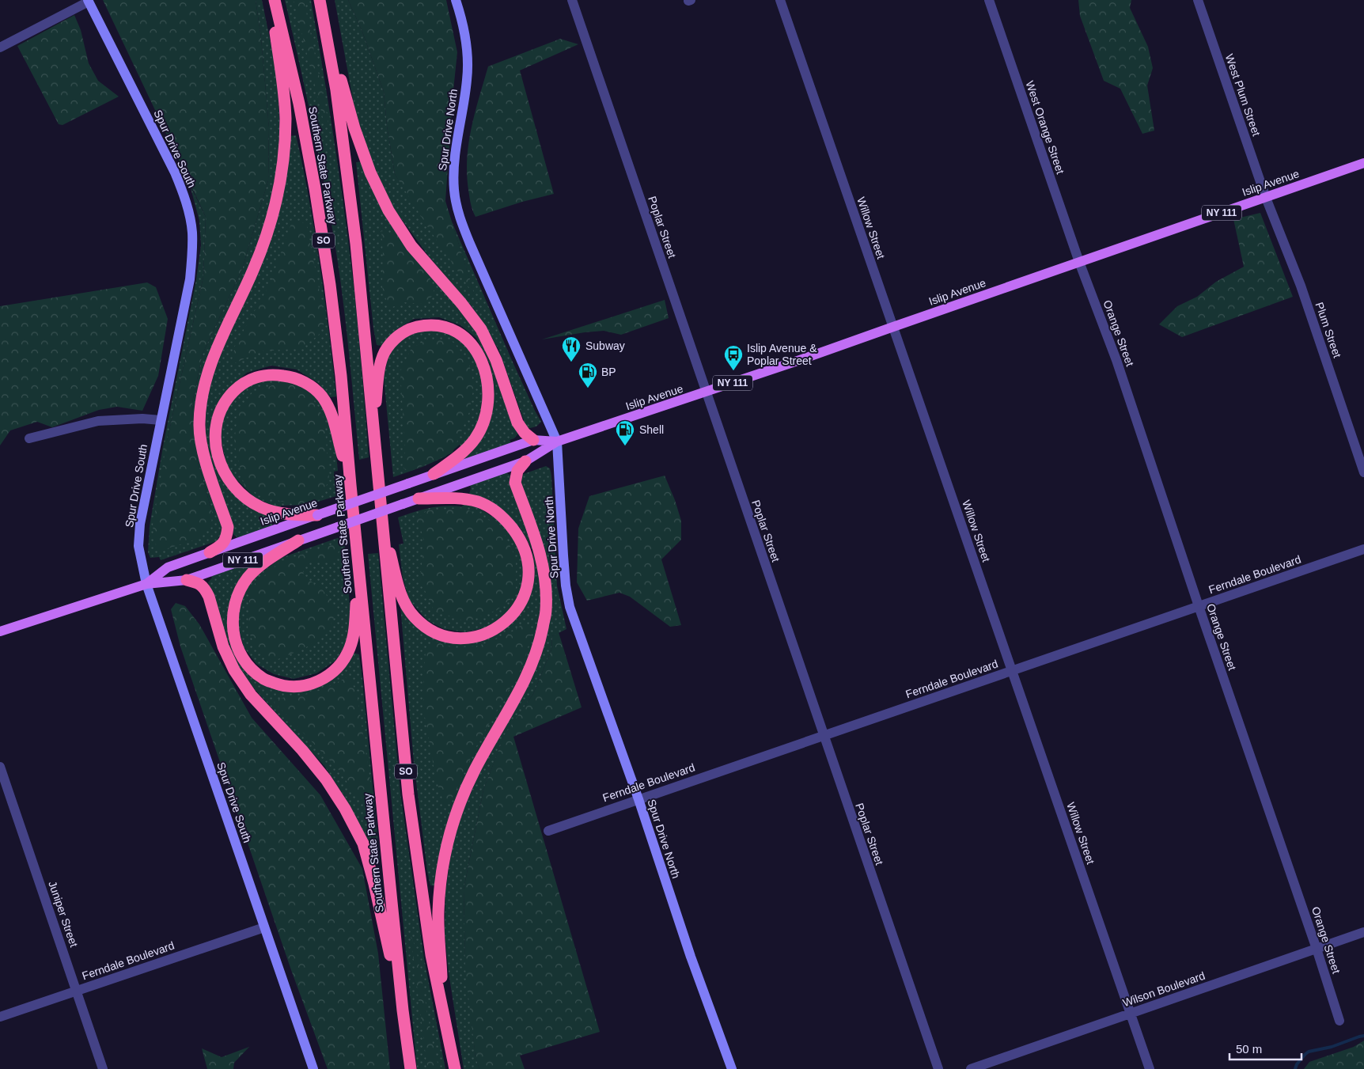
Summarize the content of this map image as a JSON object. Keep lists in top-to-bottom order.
{
  "streets": {
    "highway": ["Southern State Parkway", "SO"],
    "main road": ["Islip Avenue", "NY 111"],
    "street": [
      "West Plum Street",
      "West Orange Street",
      "Spur Drive North",
      "Spur Drive South",
      "Poplar Street",
      "Willow Street",
      "Plum Street",
      "Orange Street",
      "Ferndale Boulevard",
      "Juniper Street",
      "Wilson Boulevard"
    ]
  },
  "crossings": [
    ["West Plum Street", "Islip Avenue"],
    ["West Plum Street", "Plum Street"],
    ["West Orange Street", "Islip Avenue"],
    ["West Orange Street", "Orange Street"],
    ["Spur Drive North", "Islip Avenue"],
    ["Spur Drive North", "Ferndale Boulevard"],
    ["Spur Drive South", "Islip Avenue"],
    ["Spur Drive South", "Ferndale Boulevard"],
    ["Islip Avenue", "Poplar Street"],
    ["Islip Avenue", "Willow Street"],
    ["Islip Avenue", "Plum Street"],
    ["Islip Avenue", "Orange Street"],
    ["Poplar Street", "Ferndale Boulevard"],
    ["Willow Street", "Ferndale Boulevard"],
    ["Willow Street", "Wilson Boulevard"],
    ["Orange Street", "Ferndale Boulevard"],
    ["Orange Street", "Wilson Boulevard"],
    ["Ferndale Boulevard", "Juniper Street"]
  ],
  "places": {
    "restaurant": ["Subway"],
    "bus stop": ["Islip Avenue & Poplar Street"],
    "fuel station": ["BP", "Shell"]
  },
  "scale_bar": "50 m"
}
